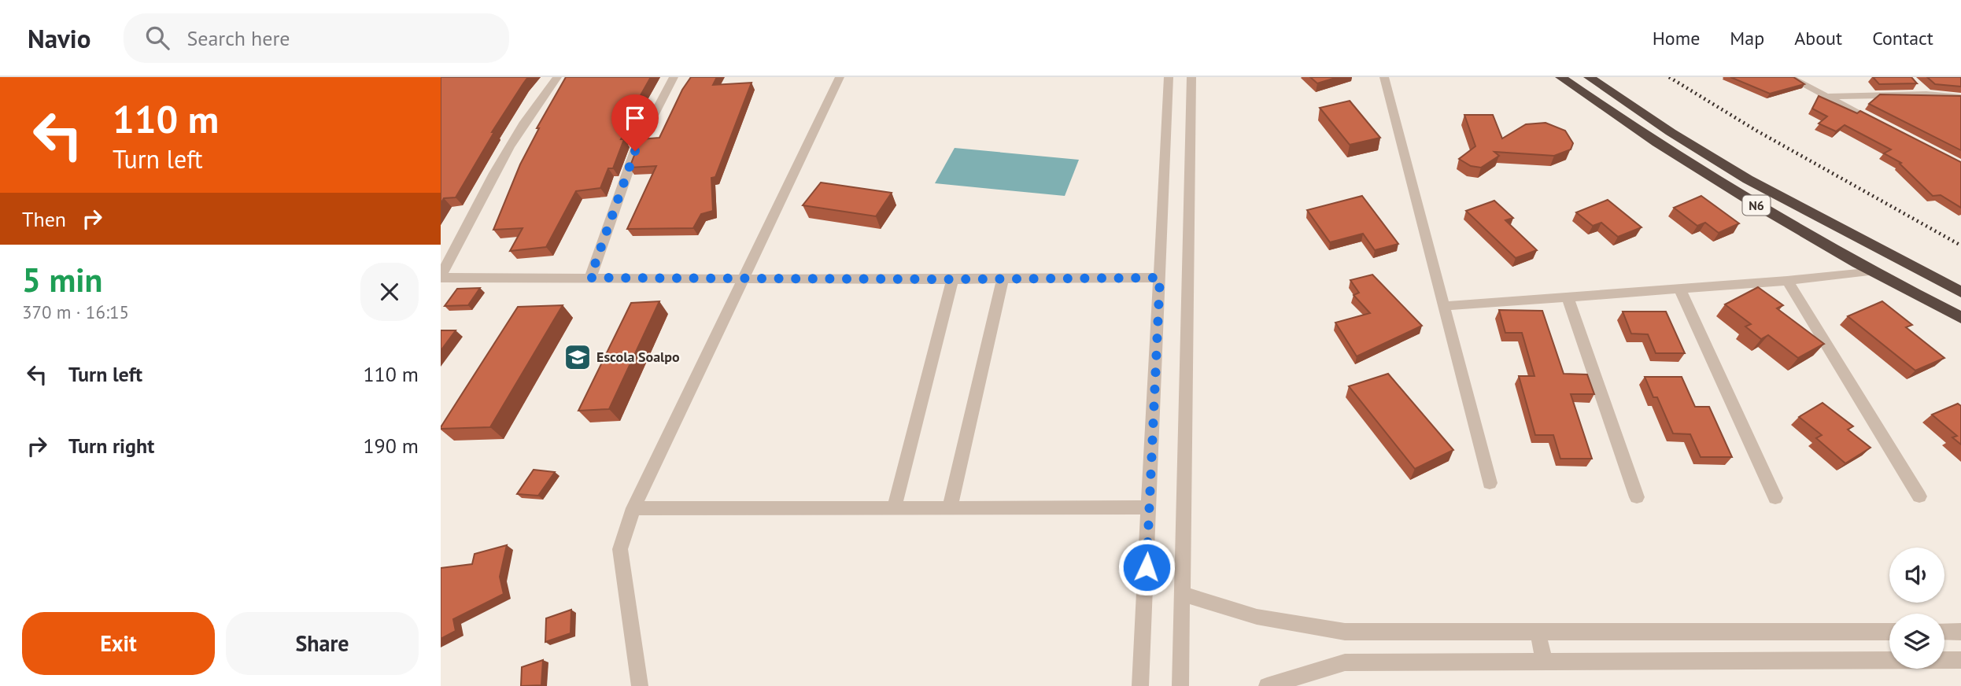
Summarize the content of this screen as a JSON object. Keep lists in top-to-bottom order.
{
  "streets": {
    "highway": ["N6"]
  },
  "places": {
    "school or university": ["Escola Soalpo"]
  },
  "page": {
    "header": "Navio",
    "search": "Search here",
    "nav": [
      "Home",
      "Map",
      "About",
      "Contact"
    ],
    "turn": ["110 m", "Turn left"],
    "then": "Then",
    "heading": ["5 min", "370 m · 16:15"],
    "list": [
      {
        "name": "Turn left",
        "value": "110 m"
      },
      {
        "name": "Turn right",
        "value": "190 m"
      }
    ],
    "buttons": ["Exit", "Share"]
  }
}
